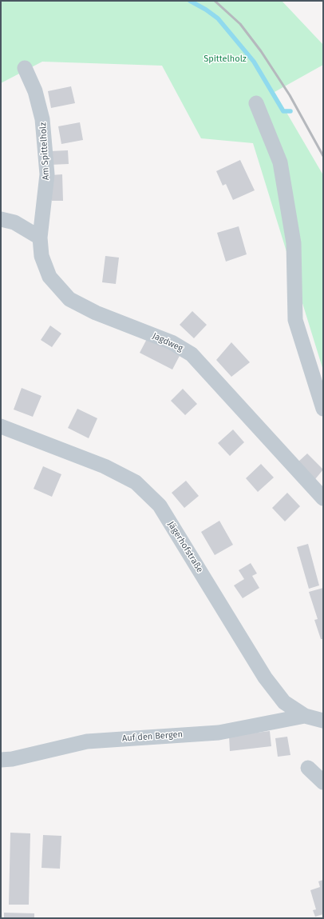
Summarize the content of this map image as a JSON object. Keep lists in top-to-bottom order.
{
  "streets": {
    "street": [
      "Am Spittelholz",
      "Jagdweg",
      "Jägerhofstraße",
      "Auf den Bergen"
    ]
  },
  "crossings": [
    ["Am Spittelholz", "Jagdweg"],
    ["Jägerhofstraße", "Auf den Bergen"]
  ],
  "parks": ["Spittelholz"]
}
